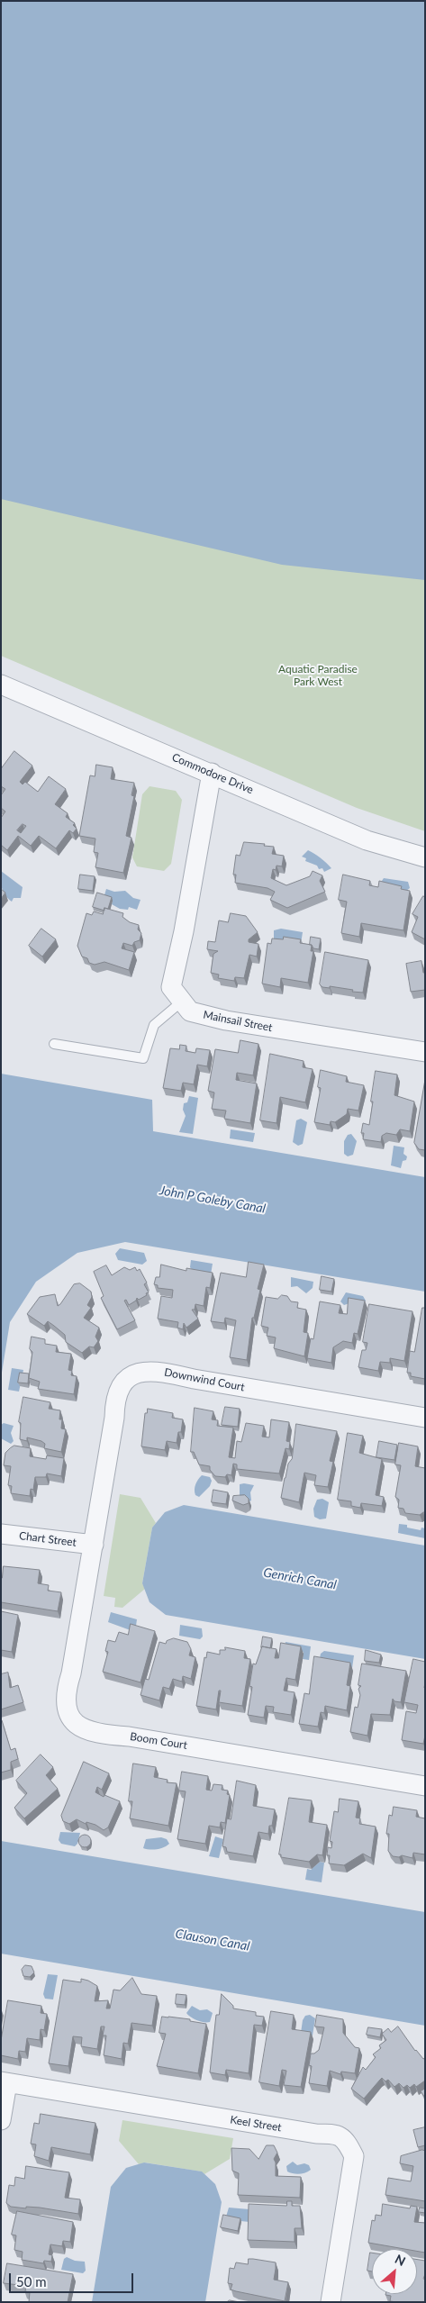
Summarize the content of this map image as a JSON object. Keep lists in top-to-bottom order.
{
  "streets": {
    "street": [
      "Commodore Drive",
      "Mainsail Street",
      "Downwind Court",
      "Chart Street",
      "Boom Court",
      "Keel Street"
    ]
  },
  "crossings": [
    ["Commodore Drive", "Mainsail Street"],
    ["Downwind Court", "Chart Street"],
    ["Downwind Court", "Boom Court"],
    ["Chart Street", "Boom Court"]
  ],
  "water": ["John P Goleby Canal", "Genrich Canal", "Clauson Canal"],
  "parks": ["Aquatic Paradise Park West"],
  "scale_bar": "50 m",
  "north": "top right"
}
